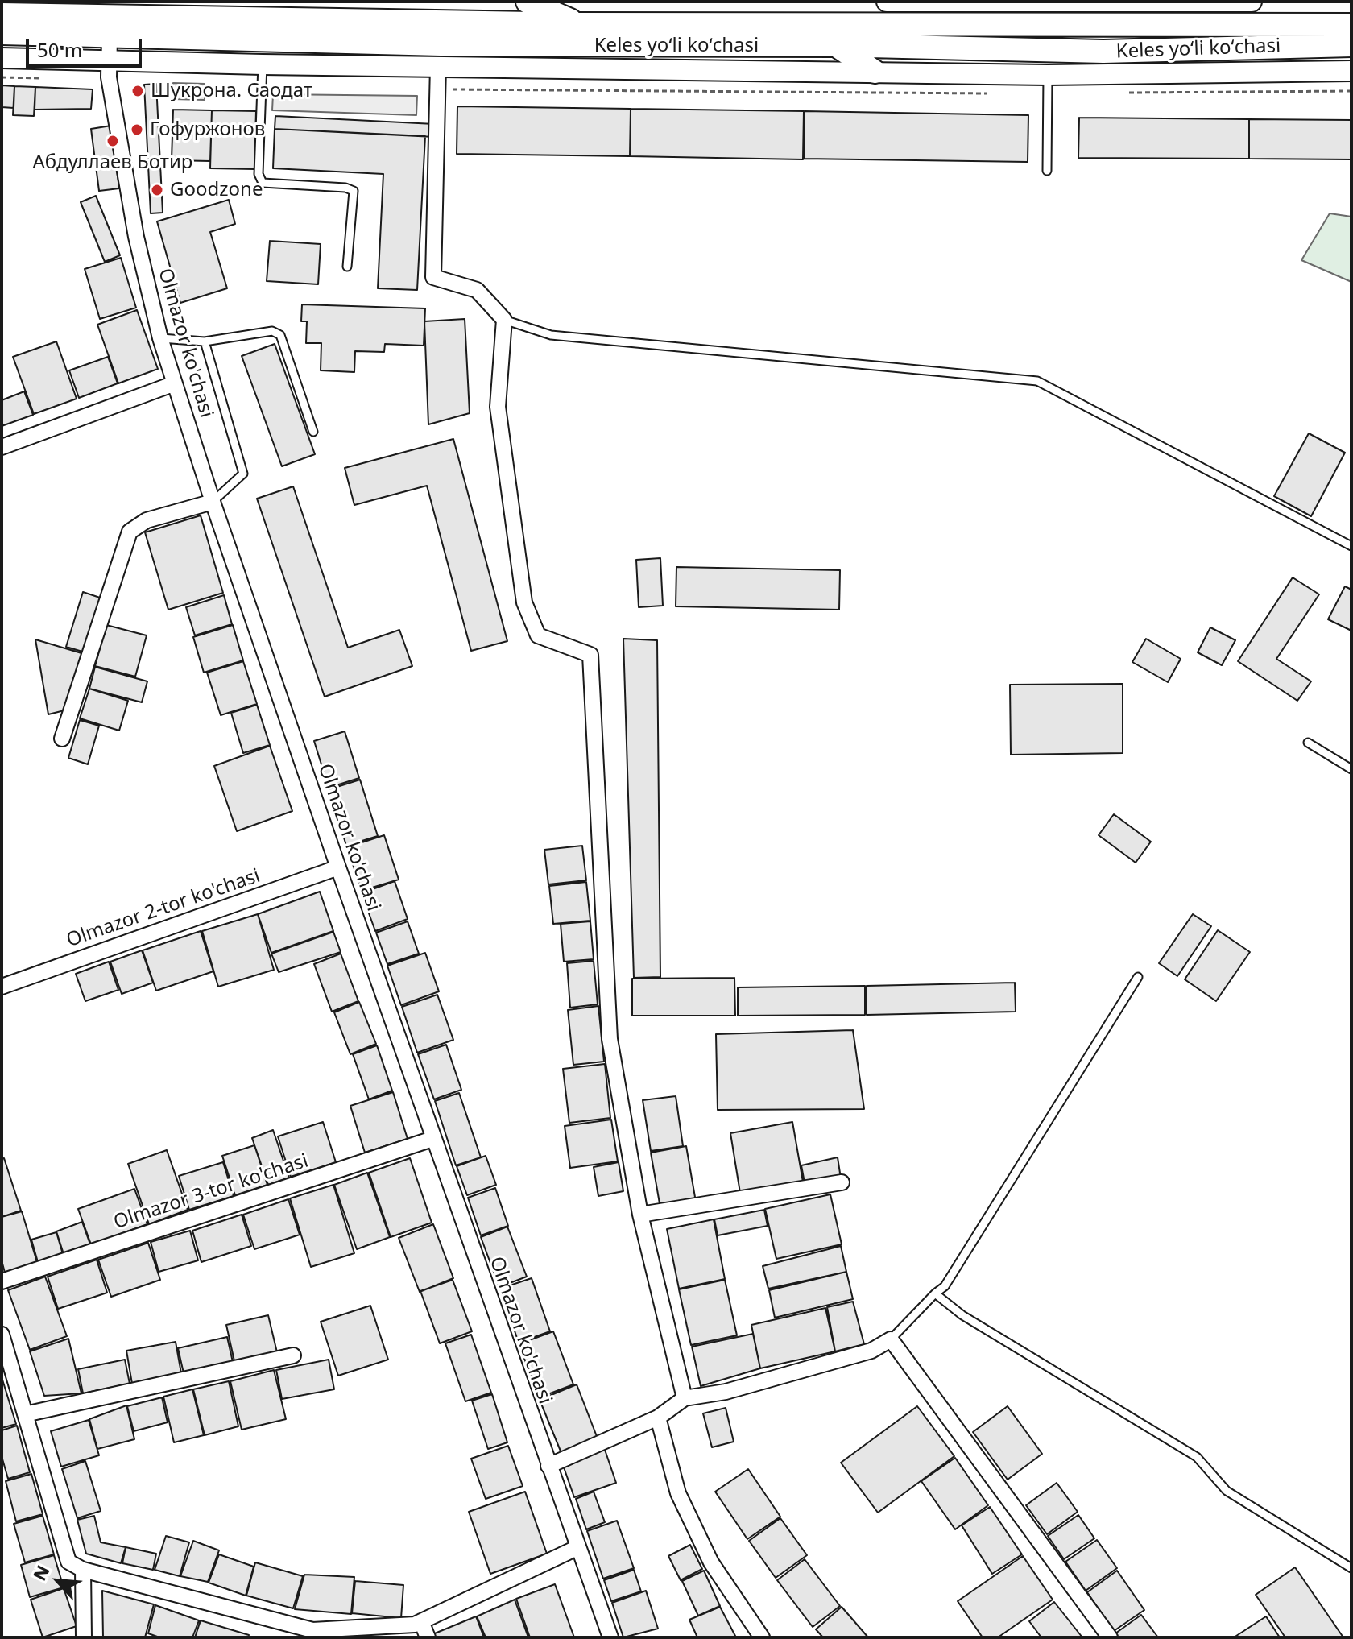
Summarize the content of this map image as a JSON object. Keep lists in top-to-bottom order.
{
  "streets": {
    "main road": ["Keles yoʻli koʻchasi"],
    "street": ["Olmazor ko'chasi", "Olmazor 2-tor ko'chasi", "Olmazor 3-tor ko'chasi"]
  },
  "crossings": [
    ["Keles yoʻli koʻchasi", "Olmazor ko'chasi"],
    ["Olmazor ko'chasi", "Olmazor 2-tor ko'chasi"],
    ["Olmazor ko'chasi", "Olmazor 3-tor ko'chasi"]
  ],
  "places": [
    "Шукрона. Саодат",
    "Гофуржонов",
    "Абдуллаев Ботир",
    "Goodzone"
  ],
  "scale_bar": "50 m",
  "north": "top left"
}
